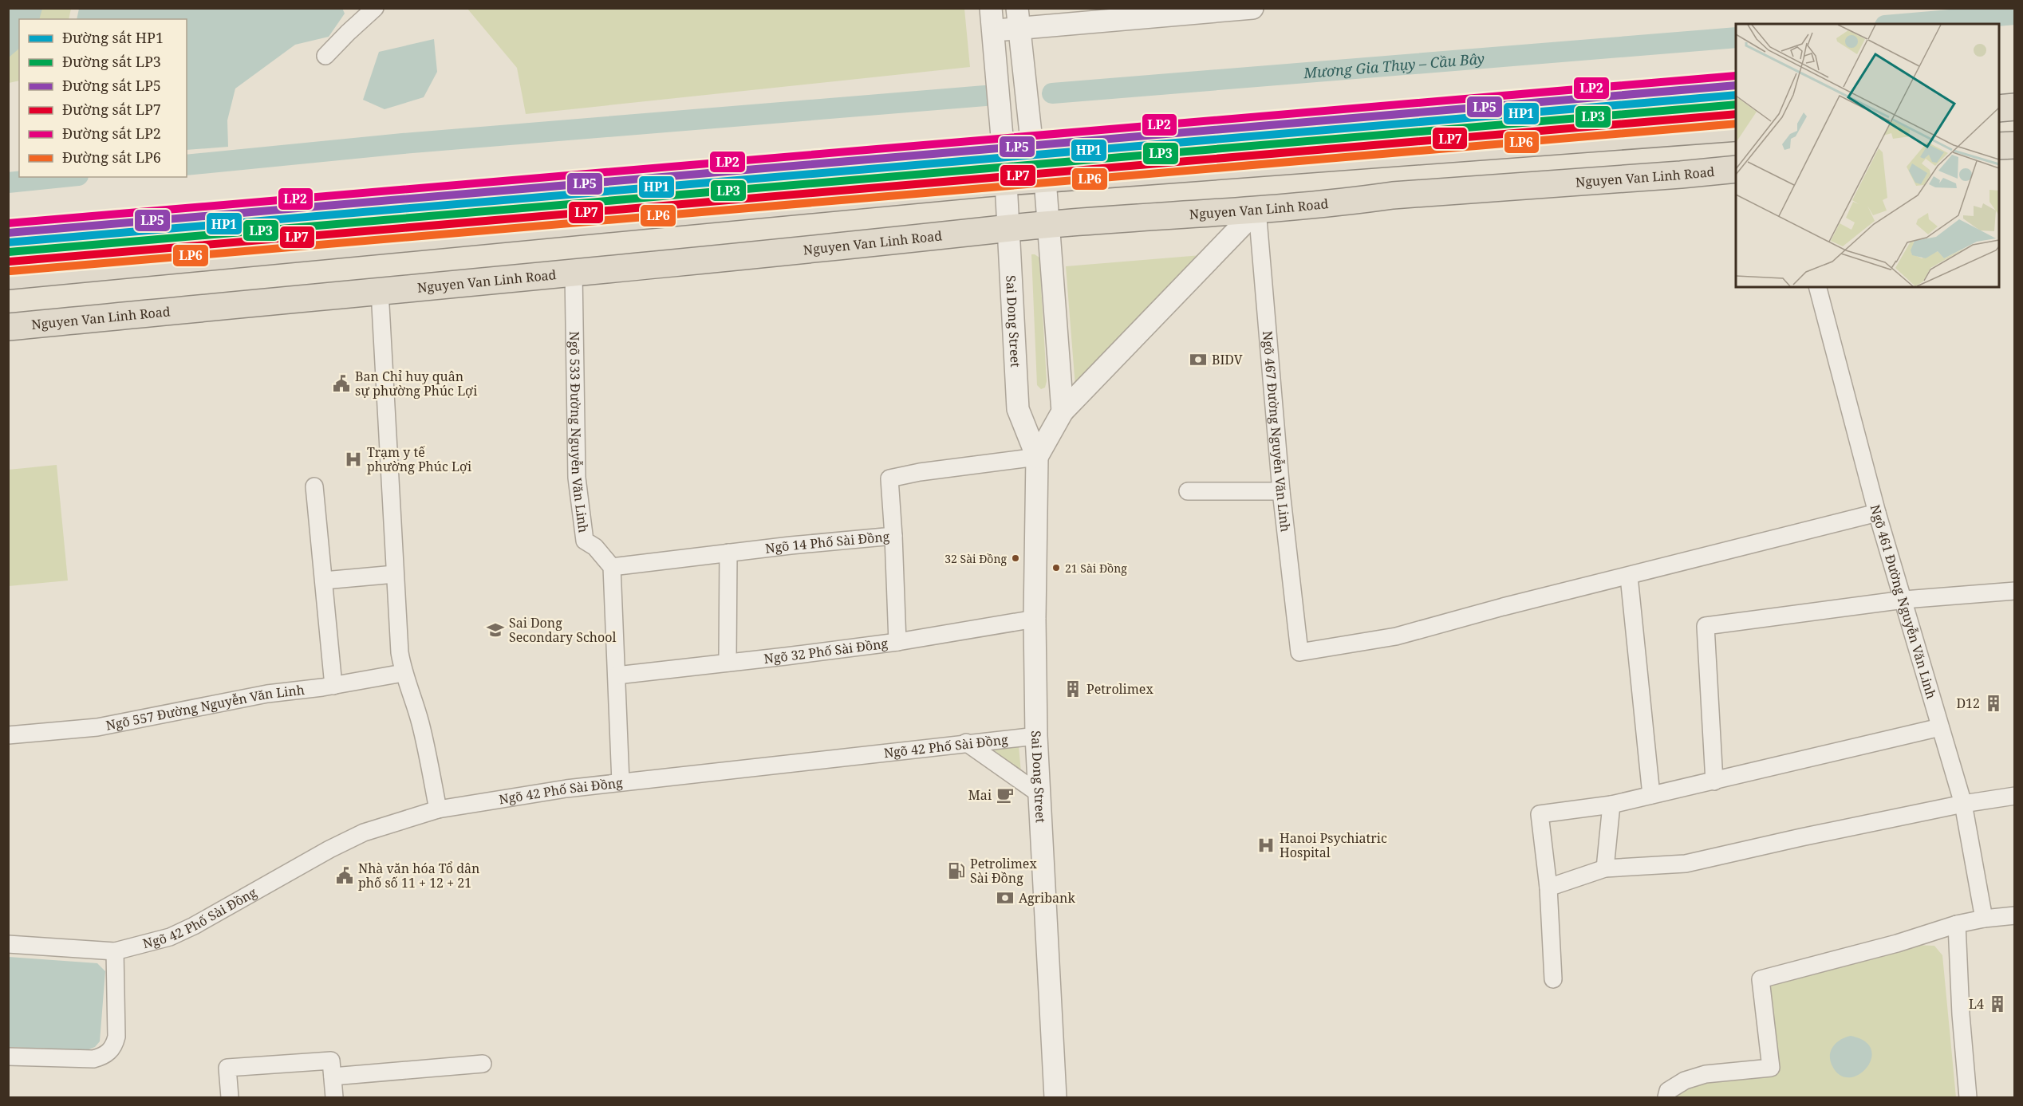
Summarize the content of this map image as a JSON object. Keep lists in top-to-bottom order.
{
  "streets": {
    "highway": ["Nguyen Van Linh Road"],
    "street": [
      "Sai Dong Street",
      "Ngõ 467 Đường Nguyễn Văn Linh",
      "Ngõ 533 Đường Nguyễn Văn Linh",
      "Ngõ 14 Phố Sài Đồng",
      "Ngõ 461 Đường Nguyễn Văn Linh",
      "Ngõ 32 Phố Sài Đồng",
      "Ngõ 557 Đường Nguyễn Văn Linh",
      "Ngõ 42 Phố Sài Đồng"
    ]
  },
  "crossings": [
    ["Nguyen Van Linh Road", "Sai Dong Street"],
    ["Nguyen Van Linh Road", "Ngõ 467 Đường Nguyễn Văn Linh"],
    ["Nguyen Van Linh Road", "Ngõ 533 Đường Nguyễn Văn Linh"],
    ["Sai Dong Street", "Ngõ 467 Đường Nguyễn Văn Linh"],
    ["Sai Dong Street", "Ngõ 14 Phố Sài Đồng"],
    ["Sai Dong Street", "Ngõ 32 Phố Sài Đồng"],
    ["Sai Dong Street", "Ngõ 42 Phố Sài Đồng"],
    ["Ngõ 533 Đường Nguyễn Văn Linh", "Ngõ 14 Phố Sài Đồng"],
    ["Ngõ 14 Phố Sài Đồng", "Ngõ 32 Phố Sài Đồng"]
  ],
  "water": ["Mương Gia Thụy – Cầu Bây"],
  "places": {
    "bank": ["BIDV", "Agribank"],
    "public building": ["Ban Chỉ huy quân sự phường Phúc Lợi", "Nhà văn hóa Tổ dân phố số 11 + 12 + 21"],
    "hospital": ["Trạm y tế phường Phúc Lợi", "Hanoi Psychiatric Hospital"],
    "other": ["32 Sài Đồng", "21 Sài Đồng"],
    "school or university": ["Sai Dong Secondary School"],
    "building": ["Petrolimex", "D12", "L4"],
    "cafe": ["Mai"],
    "fuel station": ["Petrolimex Sài Đồng"]
  },
  "lines": [
    "rail line LP2",
    "rail line LP5",
    "rail line HP1",
    "rail line LP3",
    "rail line LP7",
    "rail line LP6"
  ],
  "legend": [
    "Đường sắt HP1",
    "Đường sắt LP3",
    "Đường sắt LP5",
    "Đường sắt LP7",
    "Đường sắt LP2",
    "Đường sắt LP6"
  ]
}
